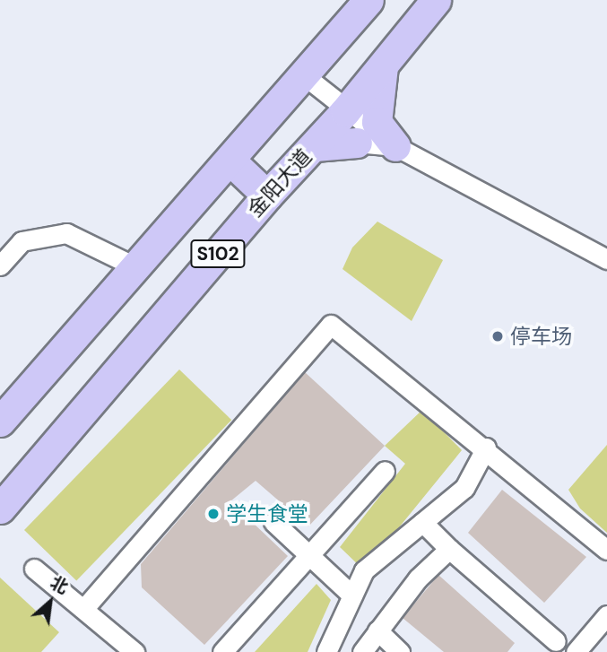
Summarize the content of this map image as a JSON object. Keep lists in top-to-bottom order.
{
  "streets": {
    "main road": ["金阳大道", "S102"]
  },
  "places": ["停车场", "学生食堂"],
  "north": "top right"
}
